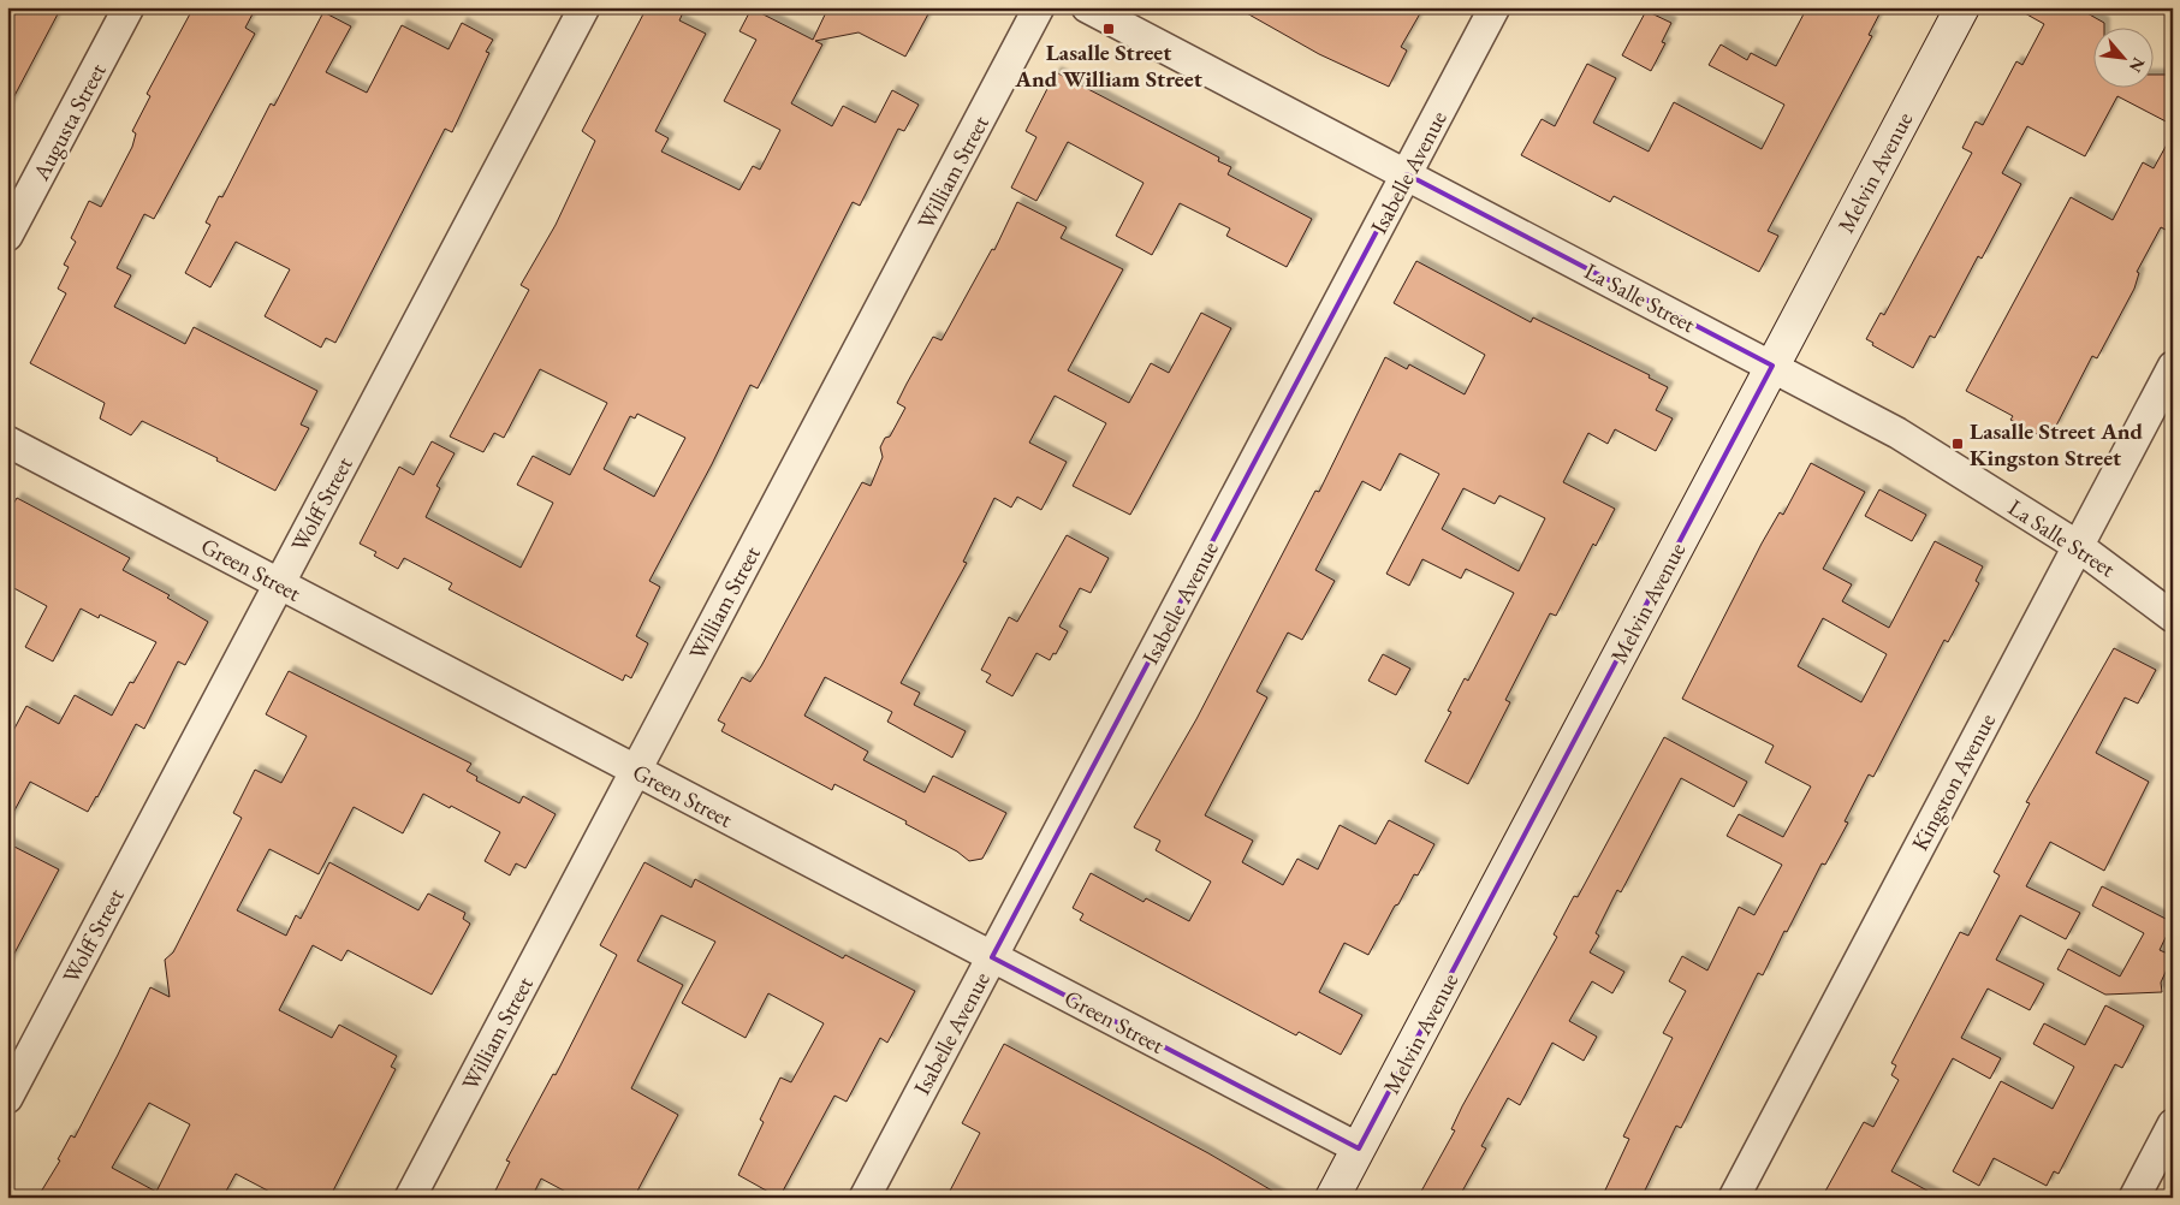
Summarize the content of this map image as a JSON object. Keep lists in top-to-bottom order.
{
  "streets": {
    "street": [
      "Augusta Street",
      "William Street",
      "Isabelle Avenue",
      "Melvin Avenue",
      "La Salle Street",
      "Wolff Street",
      "Green Street",
      "Kingston Avenue"
    ]
  },
  "crossings": [
    ["William Street", "Green Street"],
    ["Isabelle Avenue", "La Salle Street"],
    ["Isabelle Avenue", "Green Street"],
    ["Melvin Avenue", "La Salle Street"],
    ["Melvin Avenue", "Green Street"],
    ["La Salle Street", "Kingston Avenue"],
    ["Wolff Street", "Green Street"]
  ],
  "places": {
    "transit": ["Lasalle Street And William Street", "Lasalle Street And Kingston Street"]
  },
  "north": "bottom right"
}
